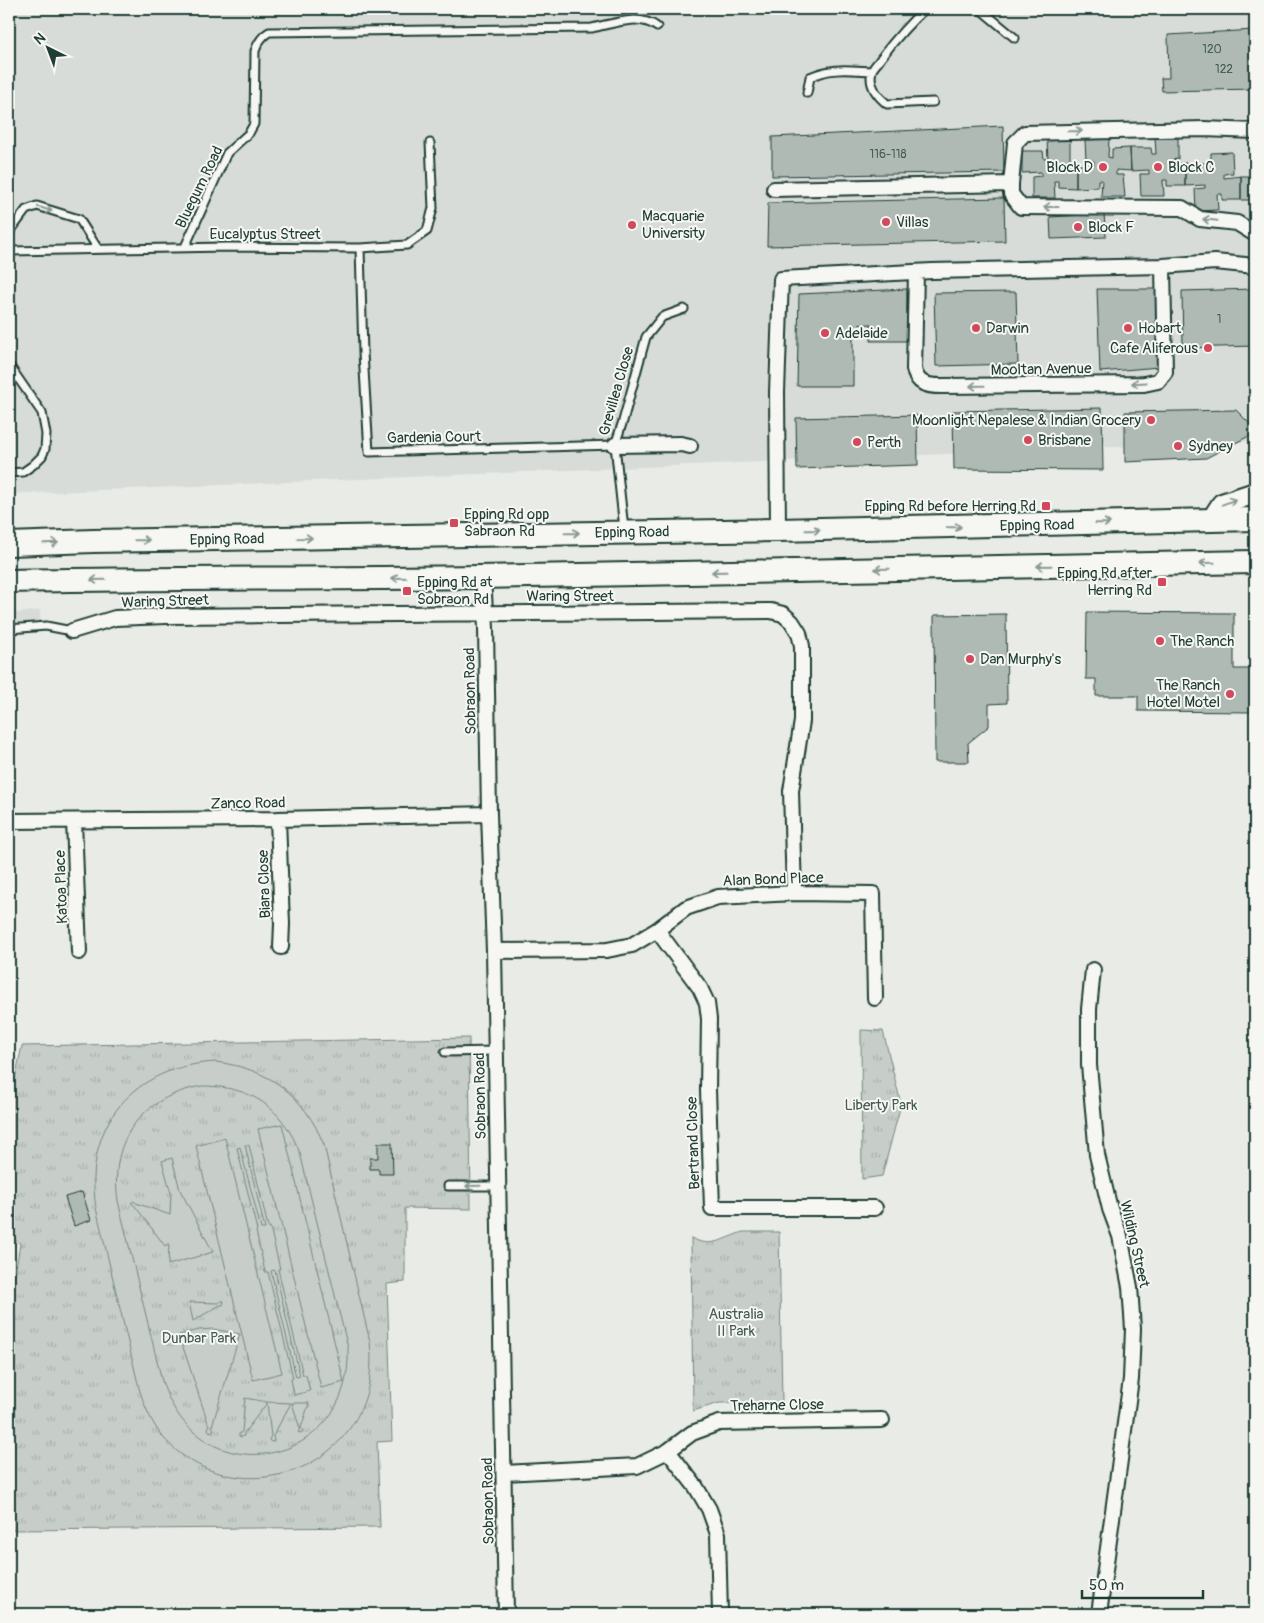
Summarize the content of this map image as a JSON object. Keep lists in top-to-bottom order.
{
  "streets": {
    "main road": ["Epping Road"],
    "street": [
      "Mooltan Avenue",
      "Waring Street",
      "Sobraon Road",
      "Zanco Road",
      "Alan Bond Place",
      "Biara Close",
      "Katoa Place",
      "Bertrand Close",
      "Wilding Street",
      "Treharne Close"
    ],
    "lane": [
      "Bluegum Road",
      "Eucalyptus Street",
      "Grevillea Close",
      "Gardenia Court"
    ]
  },
  "crossings": [
    ["Bluegum Road", "Eucalyptus Street"],
    ["Eucalyptus Street", "Gardenia Court"],
    ["Grevillea Close", "Gardenia Court"],
    ["Grevillea Close", "Epping Road"],
    ["Waring Street", "Sobraon Road"],
    ["Waring Street", "Alan Bond Place"],
    ["Sobraon Road", "Zanco Road"],
    ["Sobraon Road", "Alan Bond Place"],
    ["Sobraon Road", "Treharne Close"],
    ["Zanco Road", "Biara Close"],
    ["Zanco Road", "Katoa Place"],
    ["Alan Bond Place", "Bertrand Close"]
  ],
  "parks": ["Liberty Park", "Australia II Park", "Dunbar Park"],
  "places": {
    "other": [
      "Block D",
      "Block C",
      "Villas",
      "Macquarie University",
      "Block F",
      "Darwin",
      "Hobart",
      "Adelaide",
      "Cafe Aliferous",
      "Moonlight Nepalese & Indian Grocery",
      "Brisbane",
      "Perth",
      "Sydney",
      "The Ranch",
      "Dan Murphy's",
      "The Ranch Hotel Motel"
    ],
    "transit": [
      "Epping Rd before Herring Rd",
      "Epping Rd opp Sabraon Rd",
      "Epping Rd after Herring Rd",
      "Epping Rd at Sobraon Rd"
    ]
  },
  "house_numbers": [
    "120",
    "122",
    "116-118",
    "1"
  ],
  "scale_bar": "50 m",
  "north": "top left"
}
